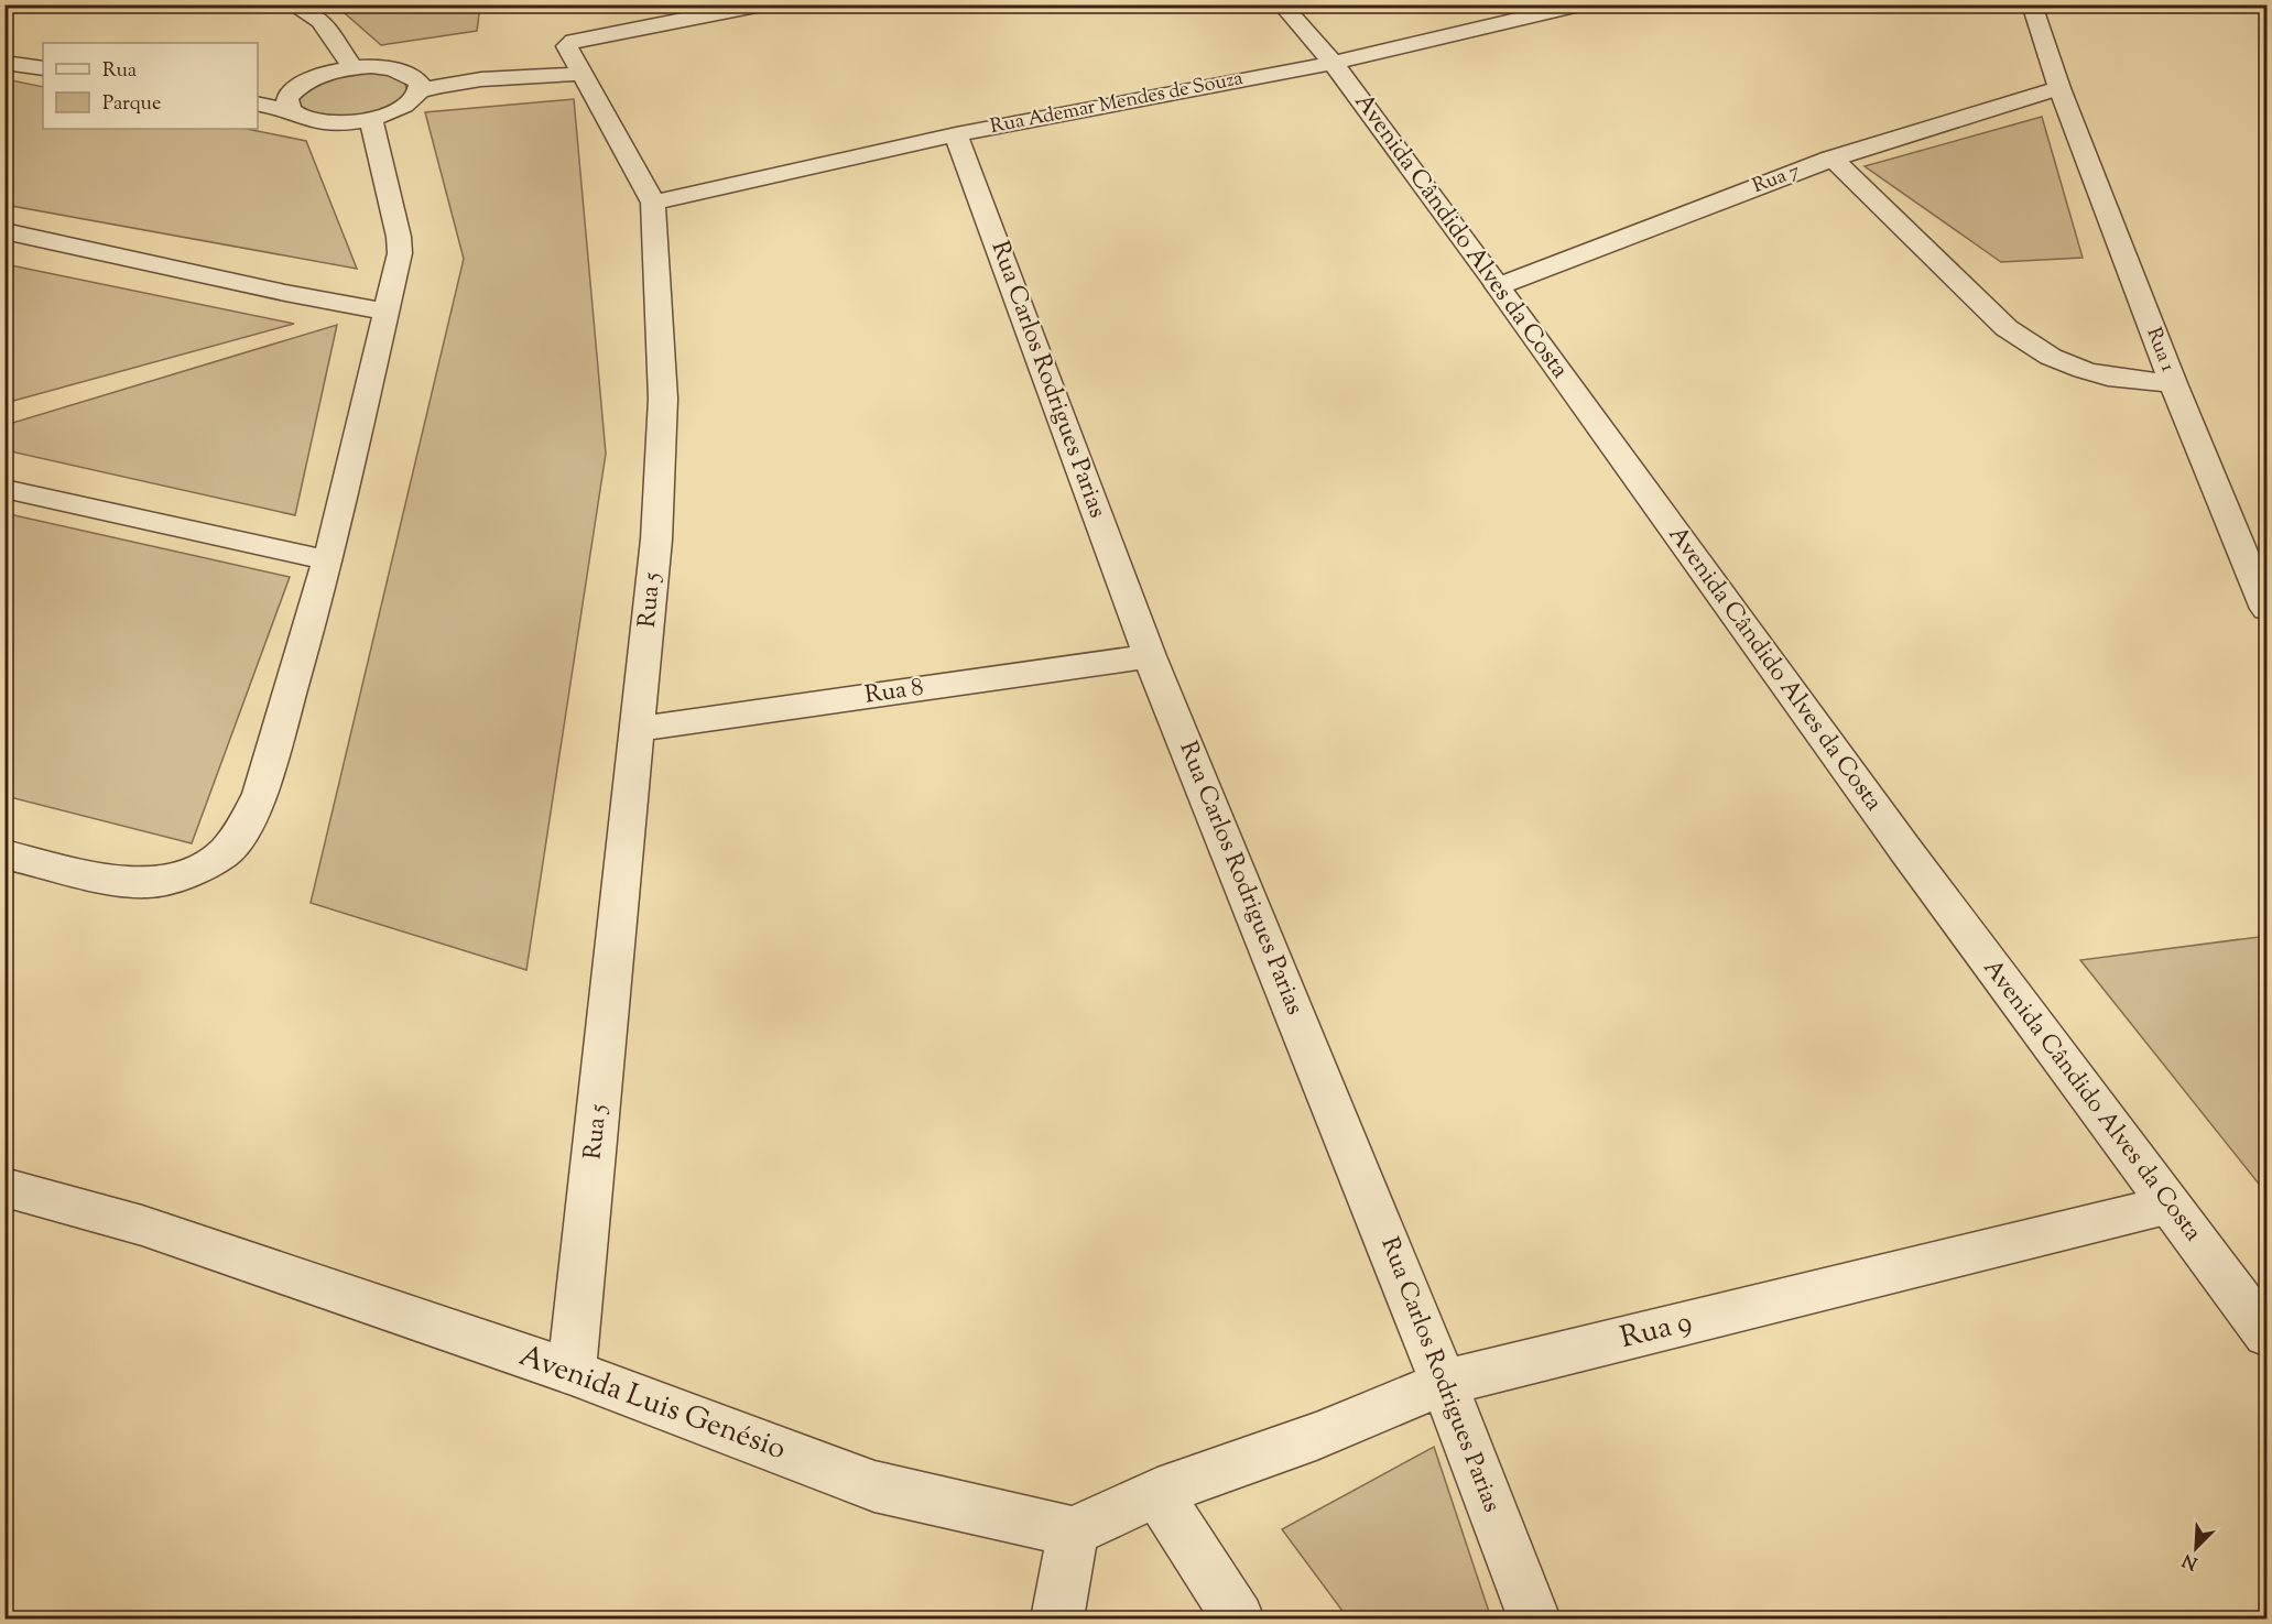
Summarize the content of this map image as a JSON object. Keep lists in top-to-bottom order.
{
  "streets": {
    "street": [
      "Rua Ademar Mendes de Souza",
      "Rua 7",
      "Avenida Cândido Alves da Costa",
      "Rua 1",
      "Rua Carlos Rodrigues Parias",
      "Rua 5",
      "Rua 8",
      "Rua 9",
      "Avenida Luis Genésio"
    ]
  },
  "crossings": [
    ["Rua Ademar Mendes de Souza", "Avenida Cândido Alves da Costa"],
    ["Rua Ademar Mendes de Souza", "Rua Carlos Rodrigues Parias"],
    ["Rua Ademar Mendes de Souza", "Rua 5"],
    ["Rua 7", "Avenida Cândido Alves da Costa"],
    ["Rua 7", "Rua 1"],
    ["Avenida Cândido Alves da Costa", "Rua 9"],
    ["Rua Carlos Rodrigues Parias", "Rua 8"],
    ["Rua Carlos Rodrigues Parias", "Rua 9"],
    ["Rua 5", "Rua 8"],
    ["Rua 5", "Avenida Luis Genésio"]
  ],
  "legend": ["Rua", "Parque"],
  "north": "bottom left"
}
